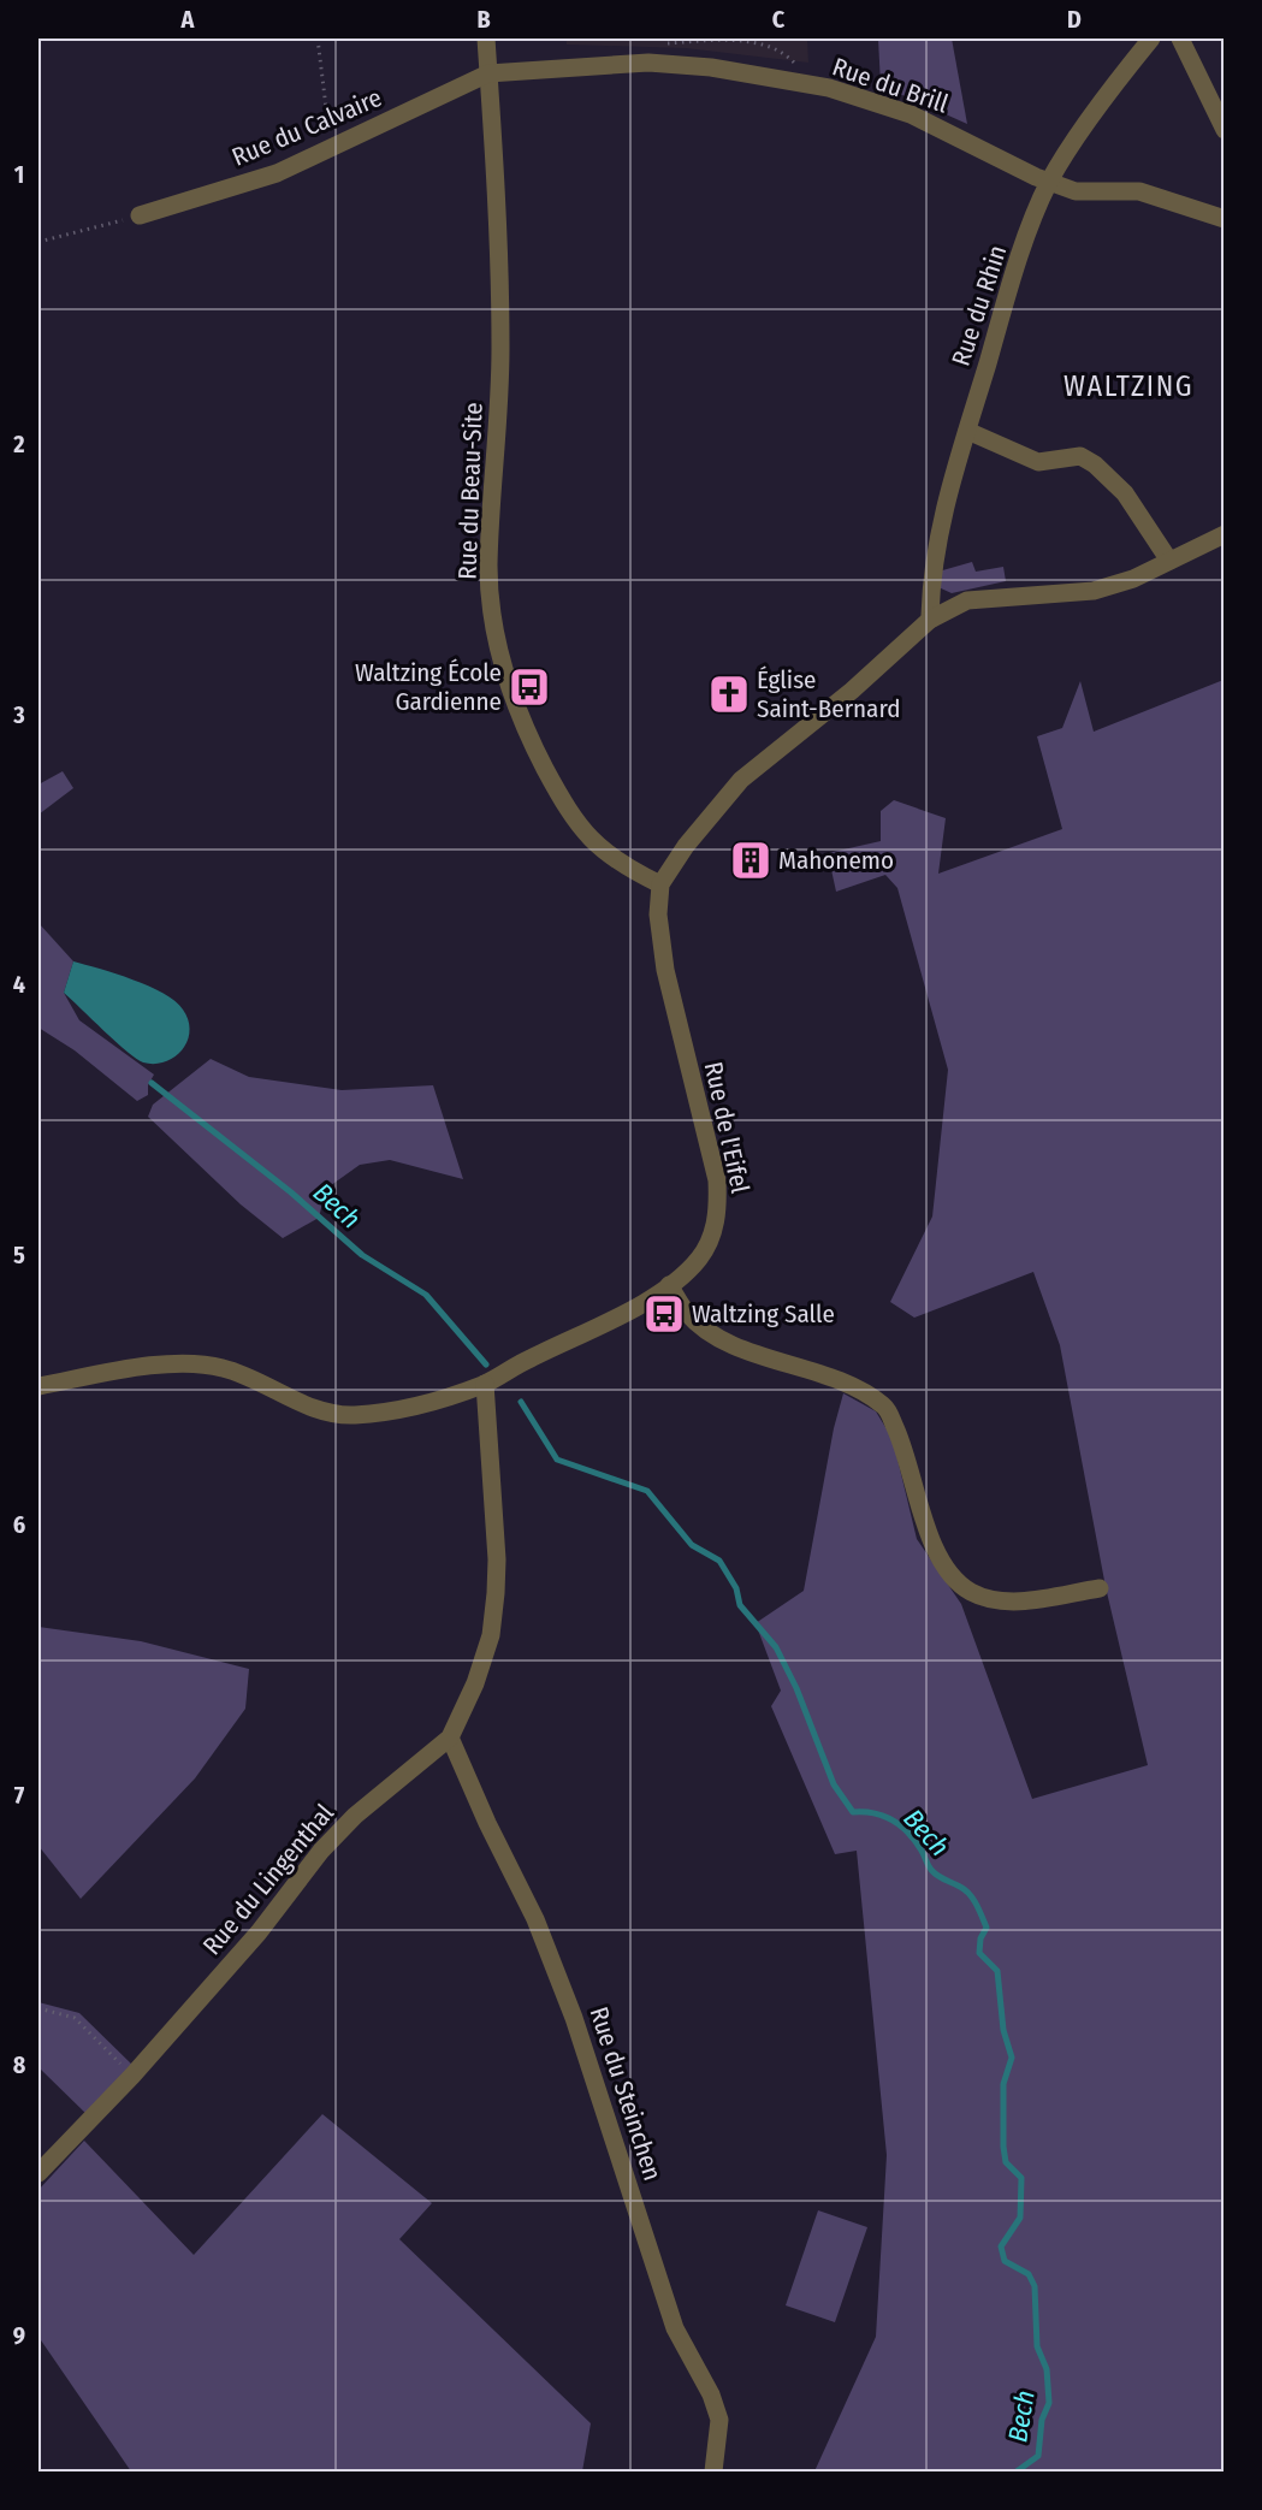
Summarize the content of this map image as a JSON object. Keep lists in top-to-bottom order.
{
  "streets": {
    "street": [
      "Rue du Brill",
      "Rue du Calvaire",
      "Rue du Rhin",
      "Rue du Beau-Site",
      "Rue de l'Eifel",
      "Rue du Lingenthal",
      "Rue du Steinchen"
    ]
  },
  "crossings": [
    ["Rue du Brill", "Rue du Calvaire"],
    ["Rue du Brill", "Rue du Rhin"],
    ["Rue du Brill", "Rue du Beau-Site"],
    ["Rue du Calvaire", "Rue du Beau-Site"],
    ["Rue du Beau-Site", "Rue de l'Eifel"],
    ["Rue de l'Eifel", "Rue du Lingenthal"],
    ["Rue du Lingenthal", "Rue du Steinchen"]
  ],
  "districts": ["WALTZING"],
  "water": ["Bech"],
  "places": {
    "bus stop": ["Waltzing École Gardienne", "Waltzing Salle"],
    "church": ["Église Saint-Bernard"],
    "building": ["Mahonemo"]
  },
  "grid": {
    "columns": [
      "A",
      "B",
      "C",
      "D"
    ],
    "rows": [
      "1",
      "2",
      "3",
      "4",
      "5",
      "6",
      "7",
      "8",
      "9"
    ]
  }
}
